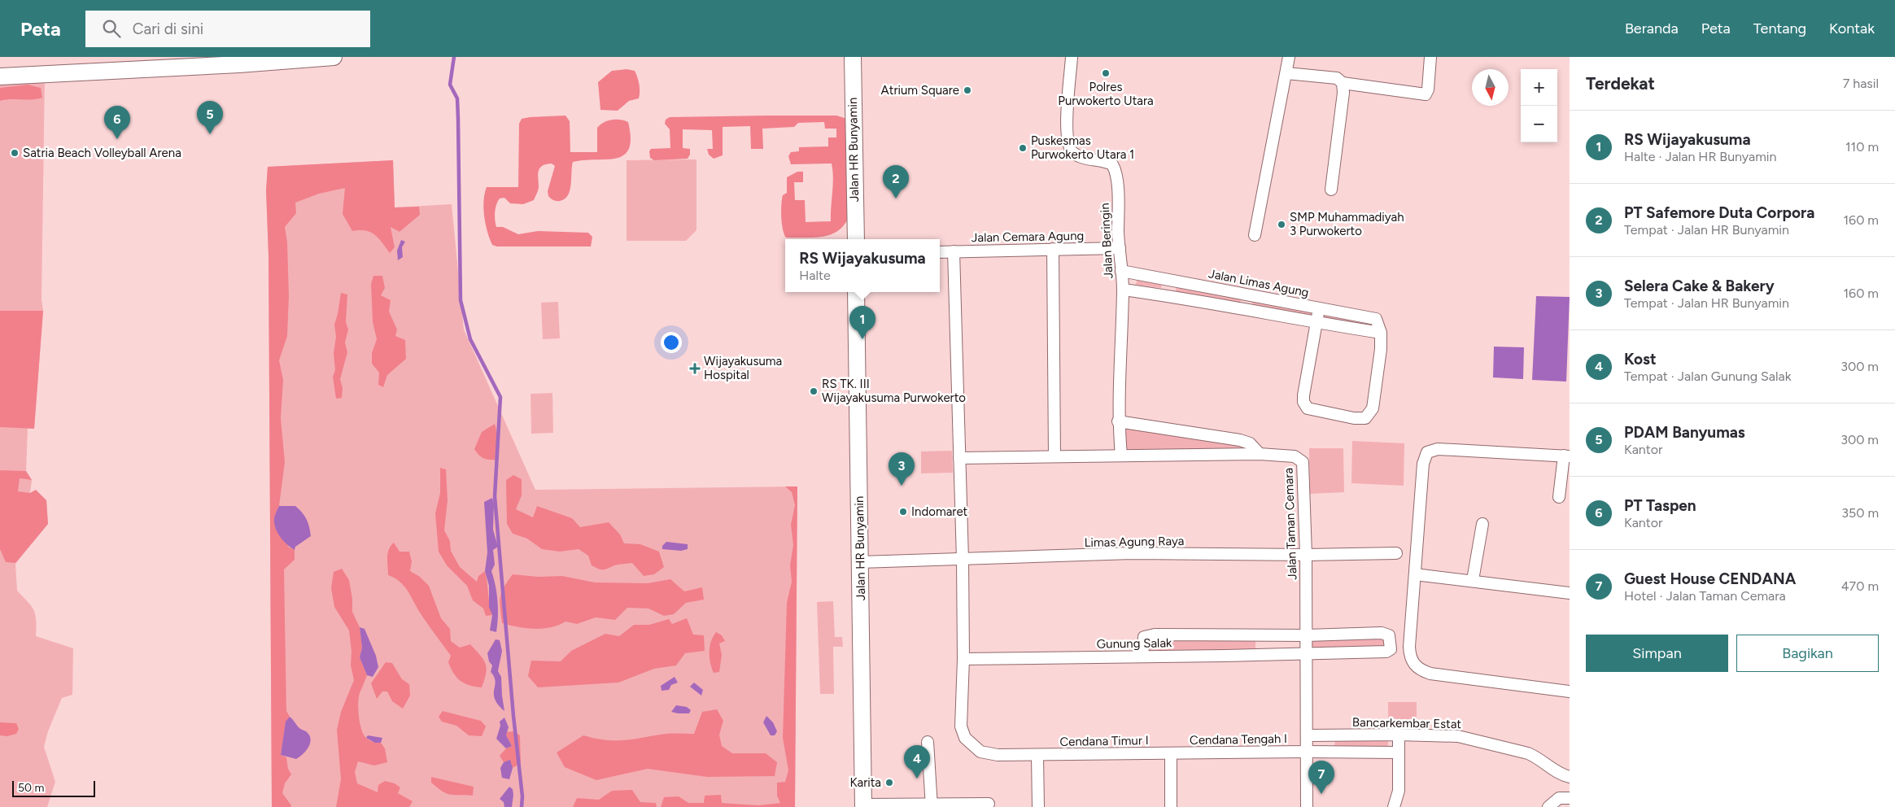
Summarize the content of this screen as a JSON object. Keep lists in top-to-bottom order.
{
  "streets": {
    "main road": ["Jalan HR Bunyamin"],
    "street": [
      "Jalan Cemara Agung",
      "Jalan Beringin",
      "Jalan Limas Agung",
      "Jalan Taman Cemara",
      "Limas Agung Raya",
      "Gunung Salak",
      "Bancarkembar Estat",
      "Cendana Tengah I",
      "Cendana Timur I"
    ]
  },
  "crossings": [
    ["Jalan HR Bunyamin", "Limas Agung Raya"],
    ["Jalan Cemara Agung", "Jalan Beringin"],
    ["Jalan Cemara Agung", "Cendana Timur I"],
    ["Jalan Beringin", "Jalan Limas Agung"],
    ["Jalan Beringin", "Jalan Taman Cemara"],
    ["Jalan Taman Cemara", "Limas Agung Raya"],
    ["Jalan Taman Cemara", "Gunung Salak"],
    ["Jalan Taman Cemara", "Bancarkembar Estat"],
    ["Jalan Taman Cemara", "Cendana Tengah I"],
    ["Jalan Taman Cemara", "Cendana Timur I"],
    ["Limas Agung Raya", "Cendana Timur I"],
    ["Gunung Salak", "Cendana Timur I"],
    ["Cendana Tengah I", "Cendana Timur I"]
  ],
  "places": {
    "other": [
      "Polres Purwokerto Utara",
      "Atrium Square",
      "Puskesmas Purwokerto Utara 1",
      "Satria Beach Volleyball Arena",
      "SMP Muhammadiyah 3 Purwokerto",
      "RS TK. III Wijayakusuma Purwokerto",
      "Indomaret",
      "Karita"
    ],
    "health": ["Wijayakusuma Hospital"]
  },
  "scale_bar": "50 m",
  "north": "bottom",
  "page": {
    "header": "Peta",
    "search": "Cari di sini",
    "nav": [
      "Beranda",
      "Peta",
      "Tentang",
      "Kontak"
    ],
    "heading": ["Terdekat", "7 hasil"],
    "map_buttons": ["+", "−"],
    "pins": [
      "5",
      "6",
      "2",
      "1",
      "3",
      "4",
      "7"
    ],
    "list": [
      {
        "mark": "1",
        "name": "RS Wijayakusuma",
        "note": "Halte · Jalan HR Bunyamin",
        "value": "110 m"
      },
      {
        "mark": "2",
        "name": "PT Safemore Duta Corpora",
        "note": "Tempat · Jalan HR Bunyamin",
        "value": "160 m"
      },
      {
        "mark": "3",
        "name": "Selera Cake & Bakery",
        "note": "Tempat · Jalan HR Bunyamin",
        "value": "160 m"
      },
      {
        "mark": "4",
        "name": "Kost",
        "note": "Tempat · Jalan Gunung Salak",
        "value": "300 m"
      },
      {
        "mark": "5",
        "name": "PDAM Banyumas",
        "note": "Kantor",
        "value": "300 m"
      },
      {
        "mark": "6",
        "name": "PT Taspen",
        "note": "Kantor",
        "value": "350 m"
      },
      {
        "mark": "7",
        "name": "Guest House CENDANA",
        "note": "Hotel · Jalan Taman Cemara",
        "value": "470 m"
      }
    ],
    "popup": ["RS Wijayakusuma", "Halte"],
    "buttons": ["Simpan", "Bagikan"],
    "scale": "50 m"
  }
}
